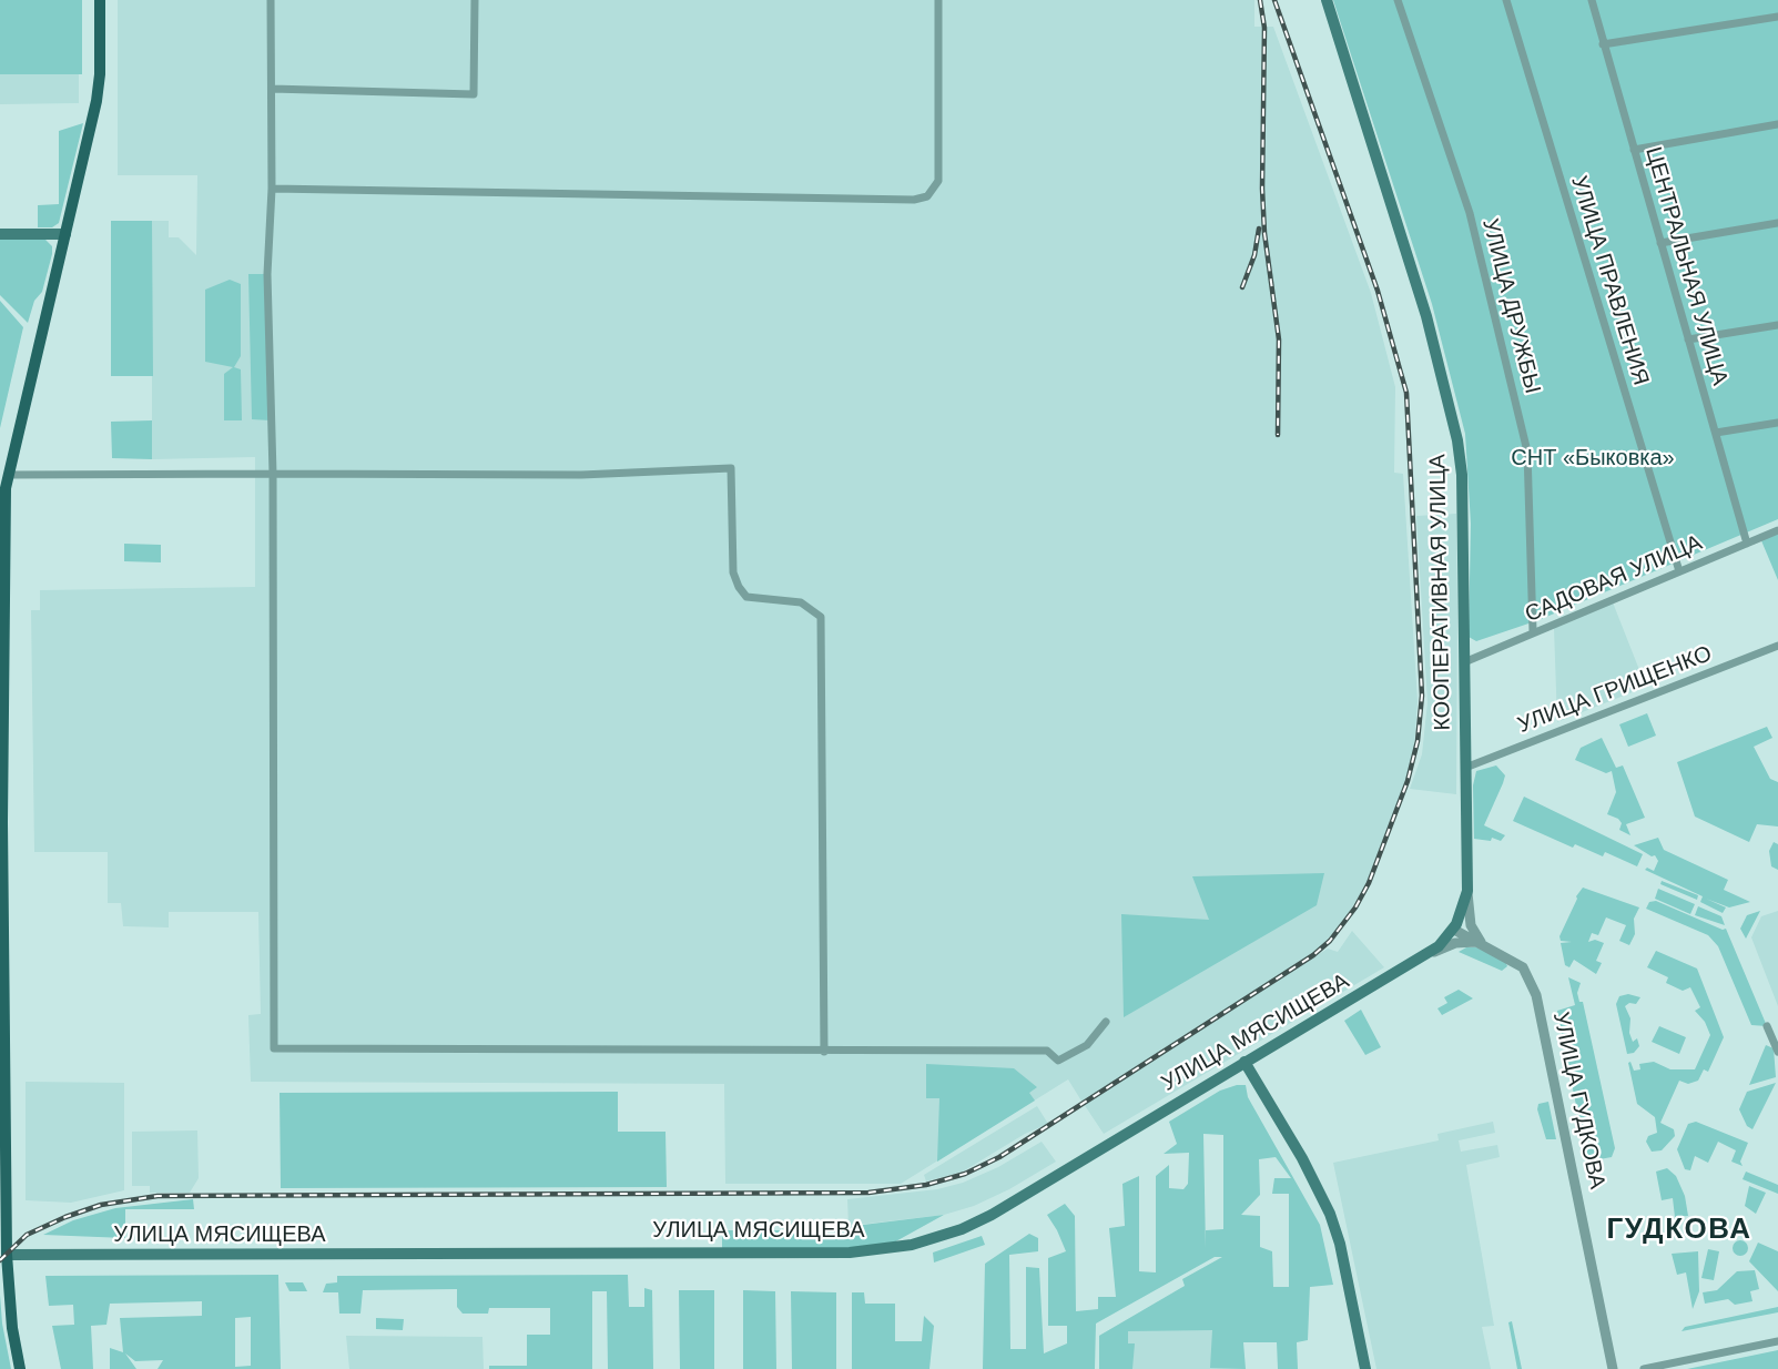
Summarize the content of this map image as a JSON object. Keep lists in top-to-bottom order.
{
  "streets": {
    "main road": ["КООПЕРАТИВНАЯ УЛИЦА", "УЛИЦА МЯСИЩЕВА"],
    "street": [
      "ЦЕНТРАЛЬНАЯ УЛИЦА",
      "УЛИЦА ПРАВЛЕНИЯ",
      "УЛИЦА ДРУЖБЫ",
      "САДОВАЯ УЛИЦА",
      "УЛИЦА ГРИЩЕНКО",
      "УЛИЦА ГУДКОВА"
    ]
  },
  "crossings": [
    ["ЦЕНТРАЛЬНАЯ УЛИЦА", "САДОВАЯ УЛИЦА"],
    ["УЛИЦА ПРАВЛЕНИЯ", "САДОВАЯ УЛИЦА"],
    ["УЛИЦА ДРУЖБЫ", "САДОВАЯ УЛИЦА"],
    ["САДОВАЯ УЛИЦА", "КООПЕРАТИВНАЯ УЛИЦА"],
    ["КООПЕРАТИВНАЯ УЛИЦА", "УЛИЦА ГРИЩЕНКО"],
    ["КООПЕРАТИВНАЯ УЛИЦА", "УЛИЦА МЯСИЩЕВА"],
    ["КООПЕРАТИВНАЯ УЛИЦА", "УЛИЦА ГУДКОВА"]
  ],
  "districts": ["ГУДКОВА"],
  "parks": ["СНТ «Быковка»"]
}
